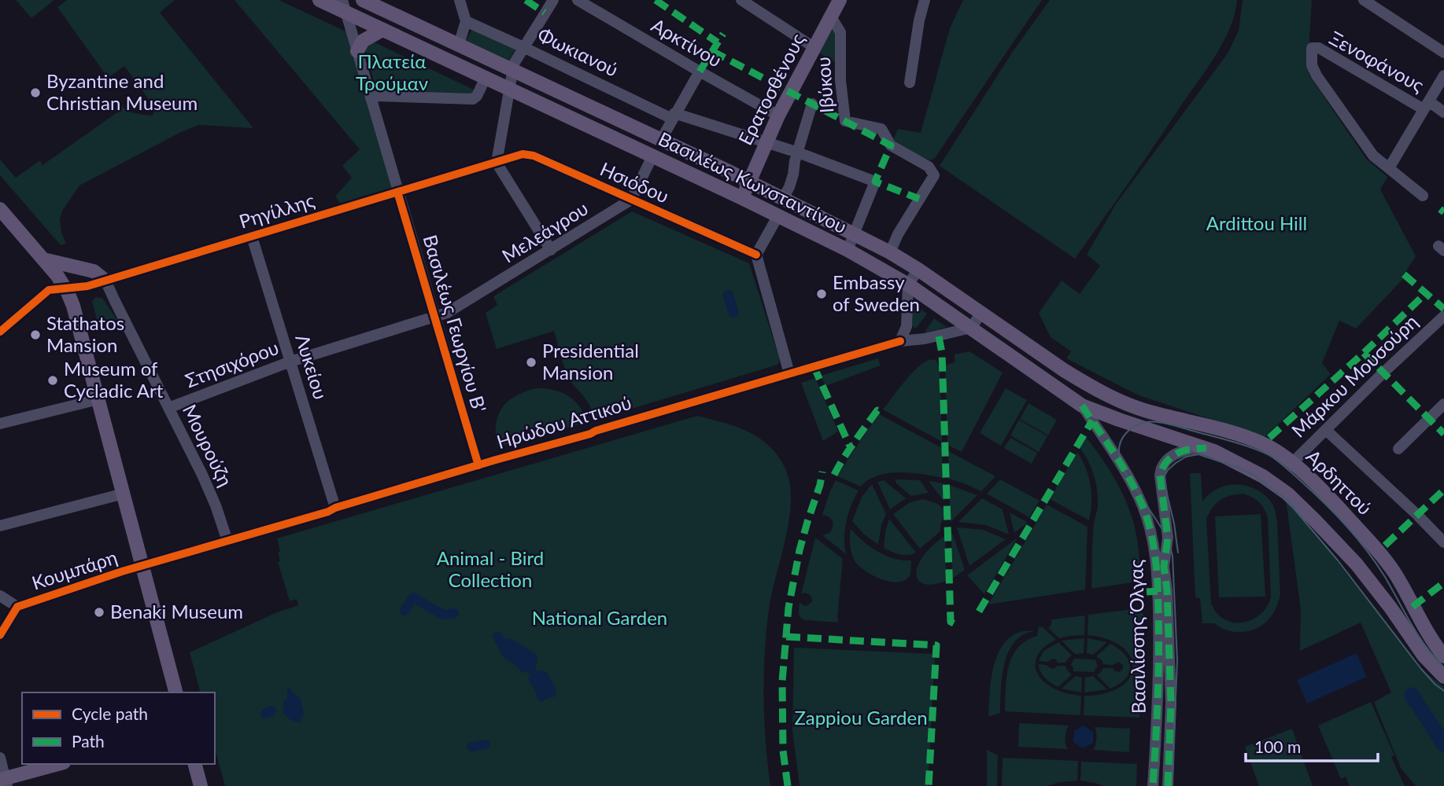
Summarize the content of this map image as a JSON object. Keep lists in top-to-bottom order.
{
  "streets": {
    "main road": ["Ερατοσθένους", "Βασιλέως Κωνσταντίνου", "Αρδηττού"],
    "street": [
      "Αρκτίνου",
      "Φωκιανού",
      "Ξενοφάνους",
      "Ιβύκου",
      "Ησιόδου",
      "Ρηγίλλης",
      "Μελεάγρου",
      "Βασιλέως Γεωργίου Β'",
      "Στησιχόρου",
      "Λυκείου",
      "Μάρκου Μουσούρη",
      "Ηρώδου Αττικού",
      "Μουρούζη",
      "Κουμπάρη",
      "Βασιλίσσης Όλγας"
    ]
  },
  "crossings": [
    ["Αρκτίνου", "Ερατοσθένους"],
    ["Φωκιανού", "Ερατοσθένους"],
    ["Φωκιανού", "Βασιλέως Κωνσταντίνου"],
    ["Ιβύκου", "Ερατοσθένους"],
    ["Ιβύκου", "Βασιλέως Κωνσταντίνου"],
    ["Ερατοσθένους", "Βασιλέως Κωνσταντίνου"],
    ["Ησιόδου", "Ρηγίλλης"],
    ["Ησιόδου", "Μελεάγρου"],
    ["Βασιλέως Κωνσταντίνου", "Βασιλέως Γεωργίου Β'"],
    ["Βασιλέως Κωνσταντίνου", "Ηρώδου Αττικού"],
    ["Βασιλέως Κωνσταντίνου", "Αρδηττού"],
    ["Βασιλέως Κωνσταντίνου", "Βασιλίσσης Όλγας"],
    ["Ρηγίλλης", "Βασιλέως Γεωργίου Β'"],
    ["Ρηγίλλης", "Λυκείου"],
    ["Ρηγίλλης", "Μουρούζη"],
    ["Μελεάγρου", "Βασιλέως Γεωργίου Β'"],
    ["Μελεάγρου", "Στησιχόρου"],
    ["Βασιλέως Γεωργίου Β'", "Στησιχόρου"],
    ["Βασιλέως Γεωργίου Β'", "Ηρώδου Αττικού"],
    ["Στησιχόρου", "Λυκείου"],
    ["Στησιχόρου", "Μουρούζη"],
    ["Λυκείου", "Ηρώδου Αττικού"],
    ["Μάρκου Μουσούρη", "Αρδηττού"],
    ["Ηρώδου Αττικού", "Μουρούζη"],
    ["Ηρώδου Αττικού", "Κουμπάρη"]
  ],
  "parks": [
    "Πλατεία Τρούμαν",
    "Ardittou Hill",
    "Animal - Bird Collection",
    "National Garden",
    "Zappiou Garden"
  ],
  "places": [
    "Byzantine and Christian Museum",
    "Embassy of Sweden",
    "Stathatos Mansion",
    "Presidential Mansion",
    "Museum of Cycladic Art",
    "Benaki Museum"
  ],
  "legend": ["Cycle path", "Path"],
  "scale_bar": "100 m"
}
